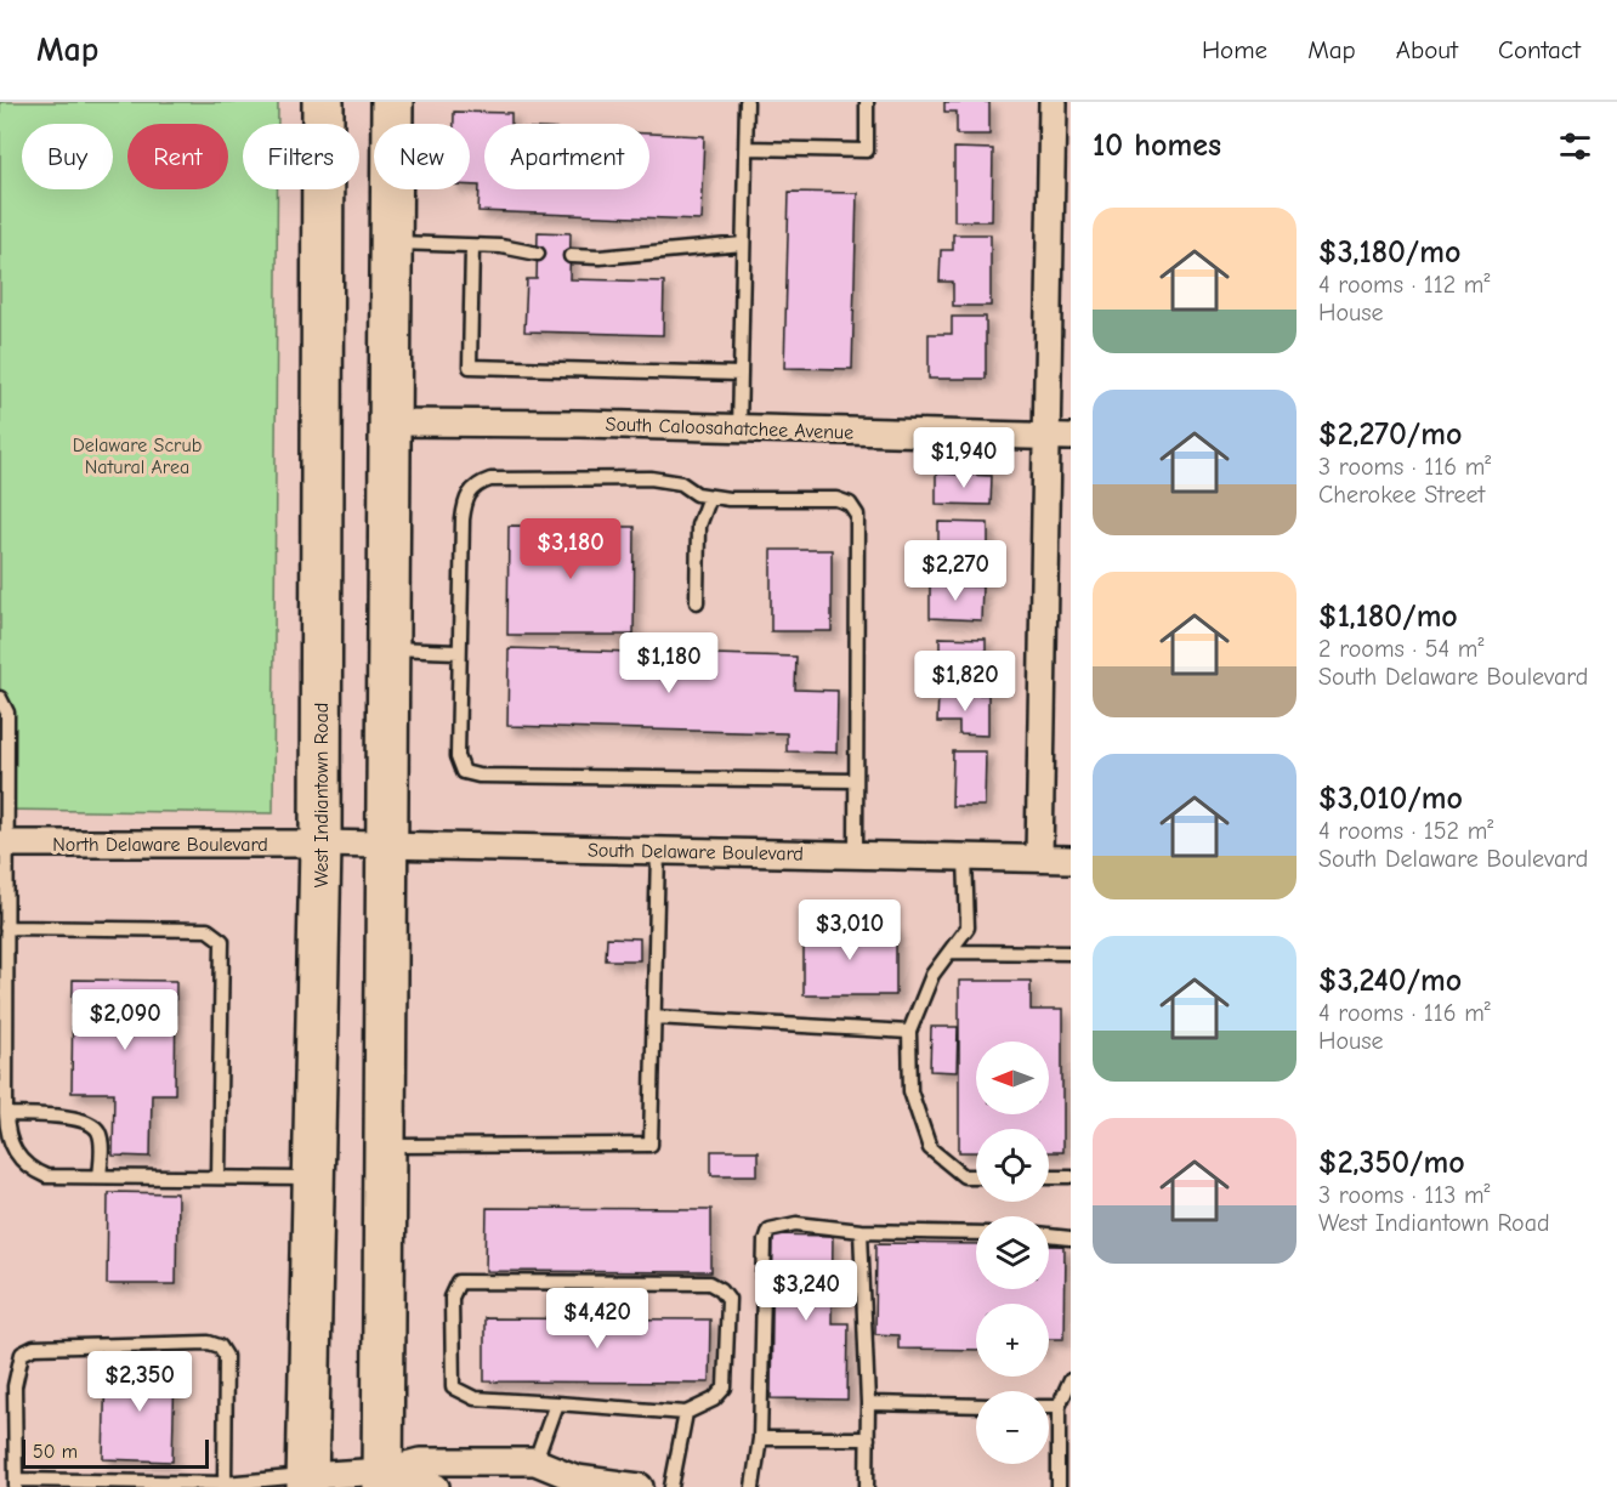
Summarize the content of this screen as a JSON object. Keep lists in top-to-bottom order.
{
  "streets": {
    "main road": ["West Indiantown Road"],
    "street": ["South Caloosahatchee Avenue", "North Delaware Boulevard", "South Delaware Boulevard"]
  },
  "crossings": [
    ["West Indiantown Road", "North Delaware Boulevard"],
    ["West Indiantown Road", "South Delaware Boulevard"],
    ["North Delaware Boulevard", "South Delaware Boulevard"]
  ],
  "parks": ["Delaware Scrub Natural Area"],
  "scale_bar": "50 m",
  "north": "left",
  "page": {
    "header": "Map",
    "nav": [
      "Home",
      "Map",
      "About",
      "Contact"
    ],
    "heading": "10 homes",
    "chip": [
      "Buy",
      "Rent",
      "Filters",
      "New",
      "Apartment"
    ],
    "list": [
      {
        "name": "$3,180/mo",
        "note": "4 rooms · 112 m² · House"
      },
      {
        "name": "$2,270/mo",
        "note": "3 rooms · 116 m² · Cherokee Street"
      },
      {
        "name": "$1,180/mo",
        "note": "2 rooms · 54 m² · South Delaware Boulevard"
      },
      {
        "name": "$3,010/mo",
        "note": "4 rooms · 152 m² · South Delaware Boulevard"
      },
      {
        "name": "$3,240/mo",
        "note": "4 rooms · 116 m² · House"
      },
      {
        "name": "$2,350/mo",
        "note": "3 rooms · 113 m² · West Indiantown Road"
      }
    ],
    "price": [
      "$1,940",
      "$3,180",
      "$2,270",
      "$1,180",
      "$1,820",
      "$3,010",
      "$2,090",
      "$3,240",
      "$4,420",
      "$2,350"
    ],
    "map_buttons": ["+", "−"],
    "scale": "50 m"
  }
}
